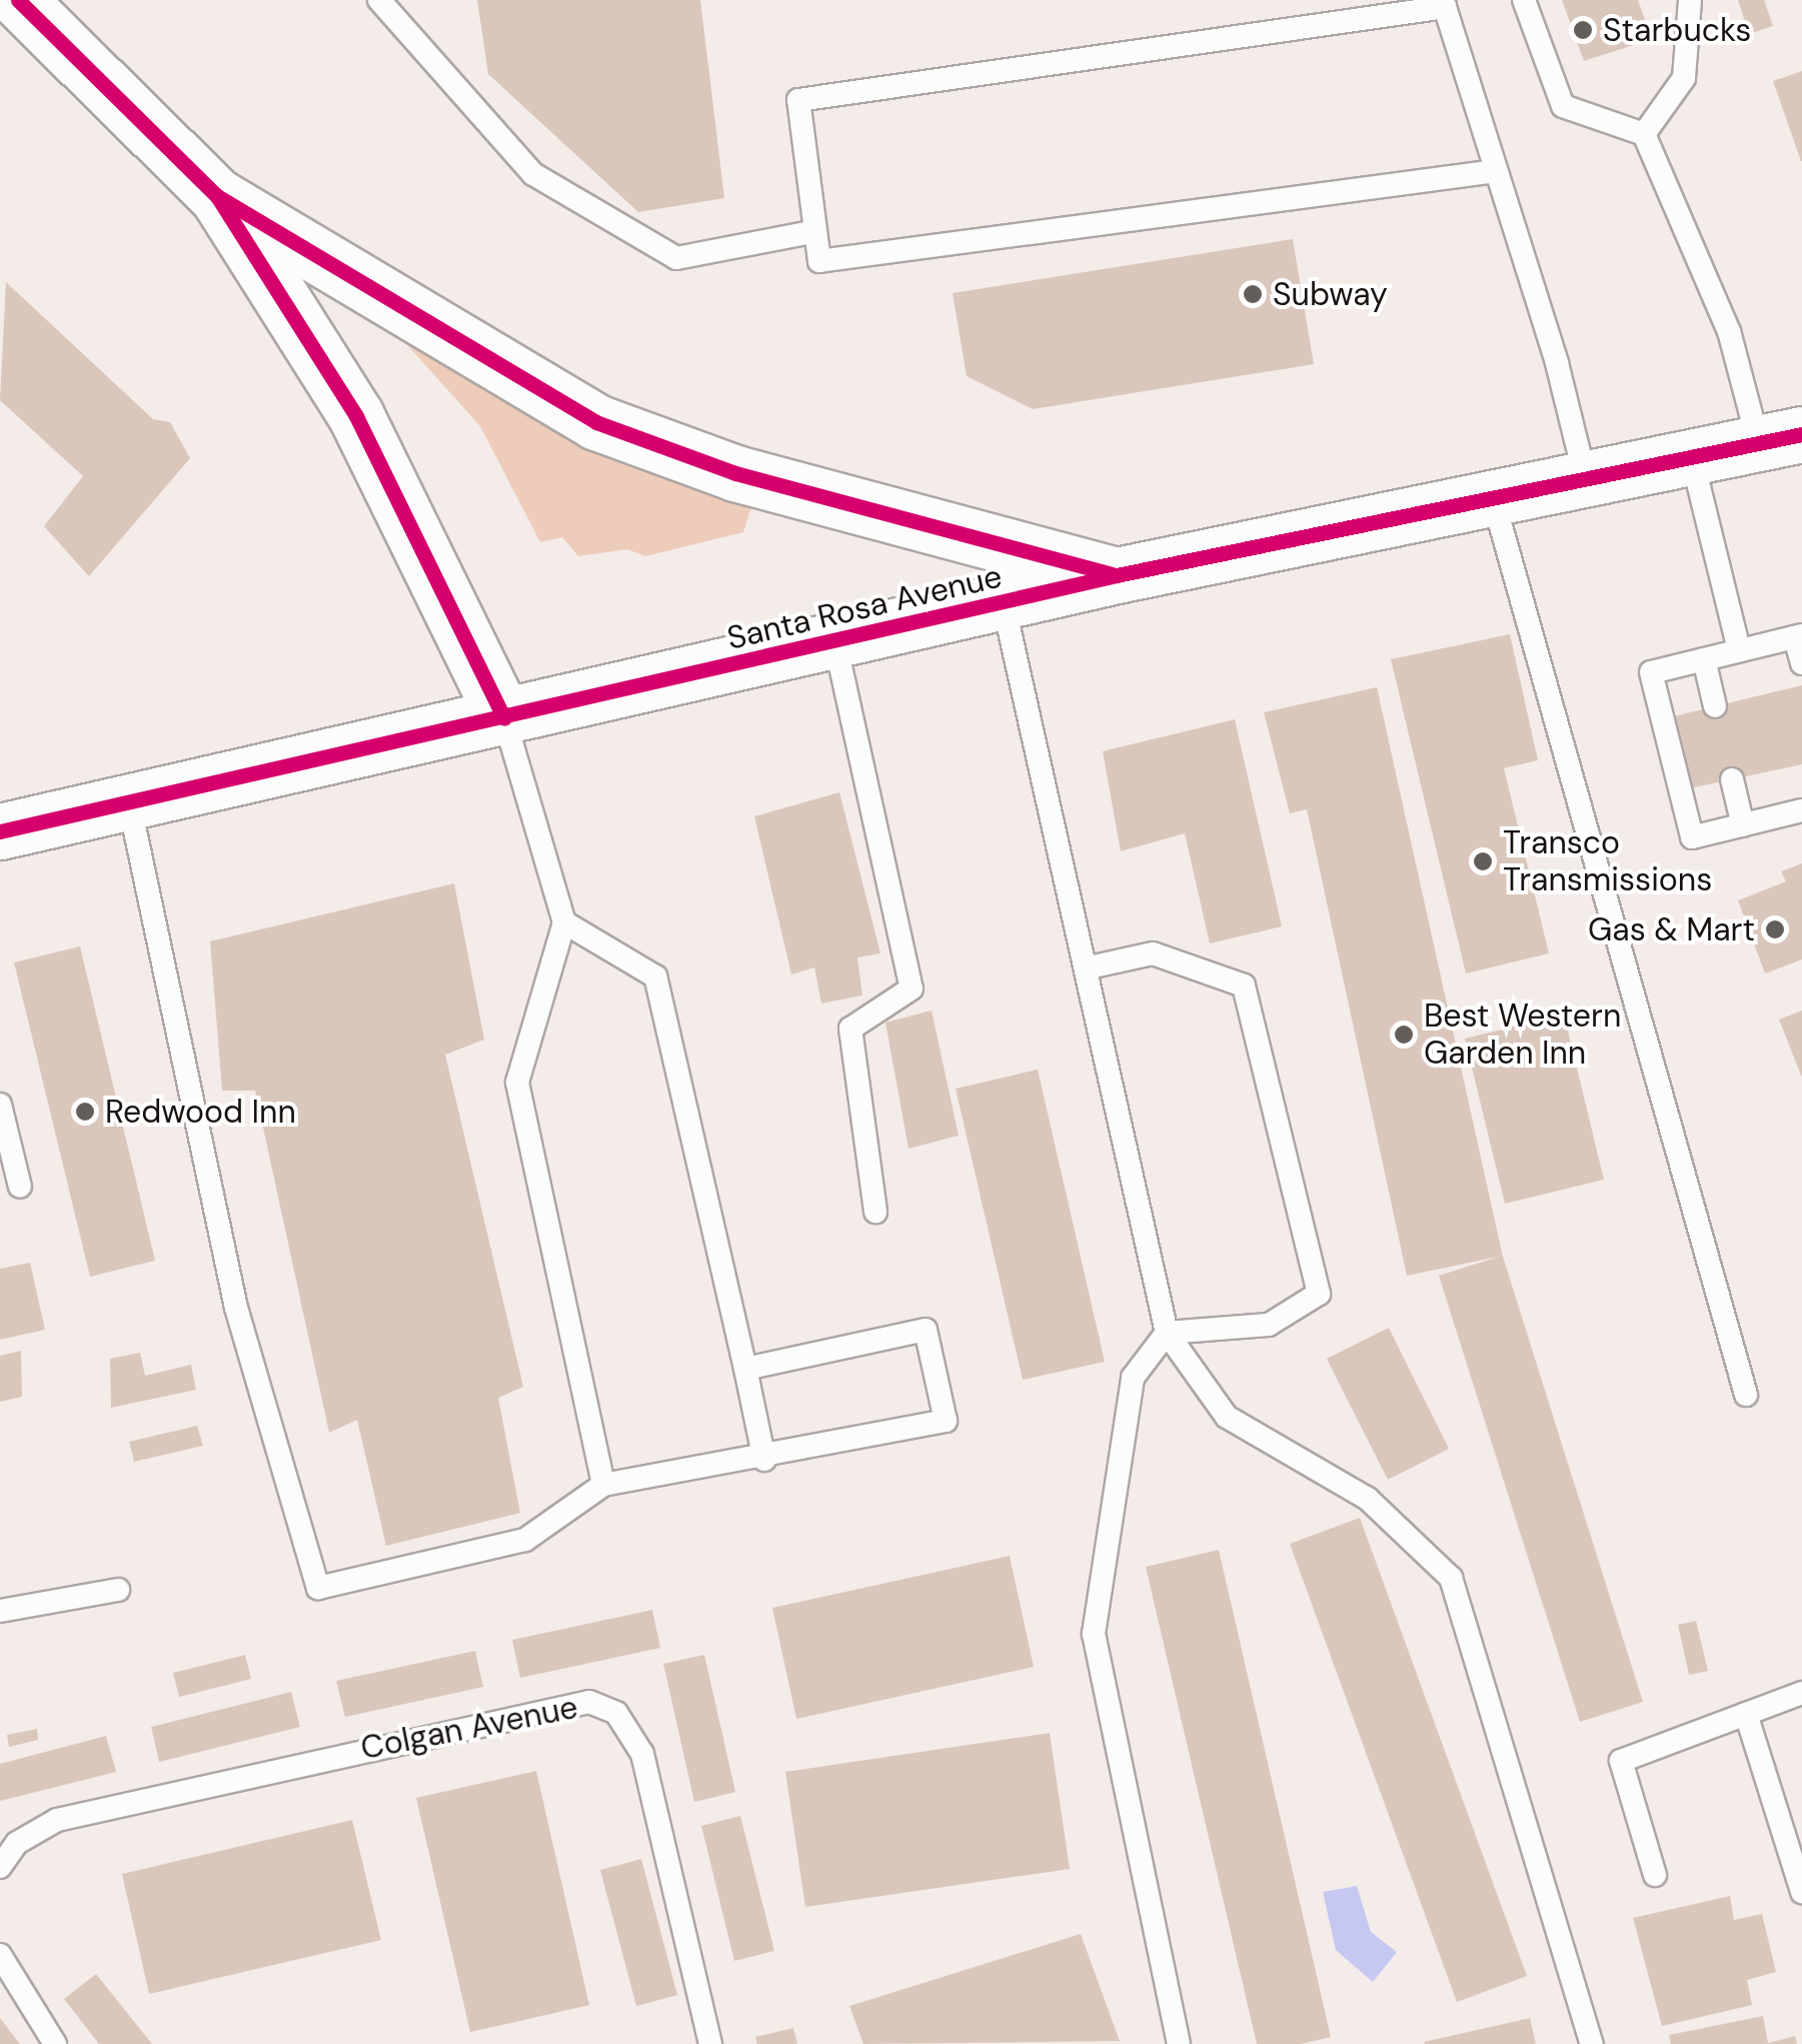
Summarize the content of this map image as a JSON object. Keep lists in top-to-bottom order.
{
  "streets": {
    "main road": ["Santa Rosa Avenue"],
    "lane": ["Colgan Avenue"]
  },
  "places": [
    "Starbucks",
    "Subway",
    "Transco Transmissions",
    "Gas & Mart",
    "Best Western Garden Inn",
    "Redwood Inn"
  ]
}
